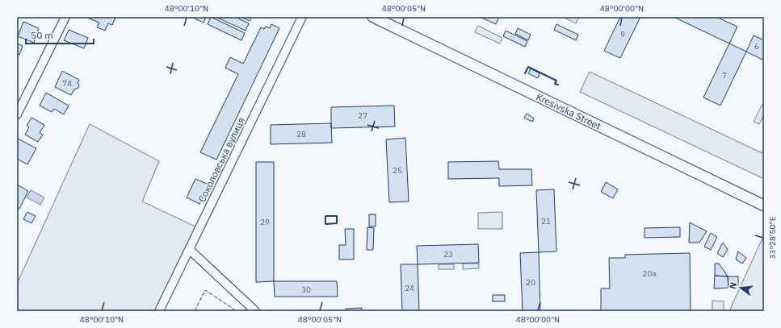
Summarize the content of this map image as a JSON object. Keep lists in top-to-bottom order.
{
  "streets": {
    "street": ["Kresivska Street", "Соколовська вулиця"]
  },
  "house_numbers": [
    "9",
    "6",
    "7",
    "74",
    "27",
    "28",
    "25",
    "21",
    "29",
    "23",
    "20а",
    "20",
    "24",
    "30"
  ],
  "scale_bar": "50 m",
  "north": "left",
  "coordinates": [
    "48°00'10\"N",
    "48°00'05\"N",
    "48°00'00\"N",
    "33°28'50\"E"
  ]
}
